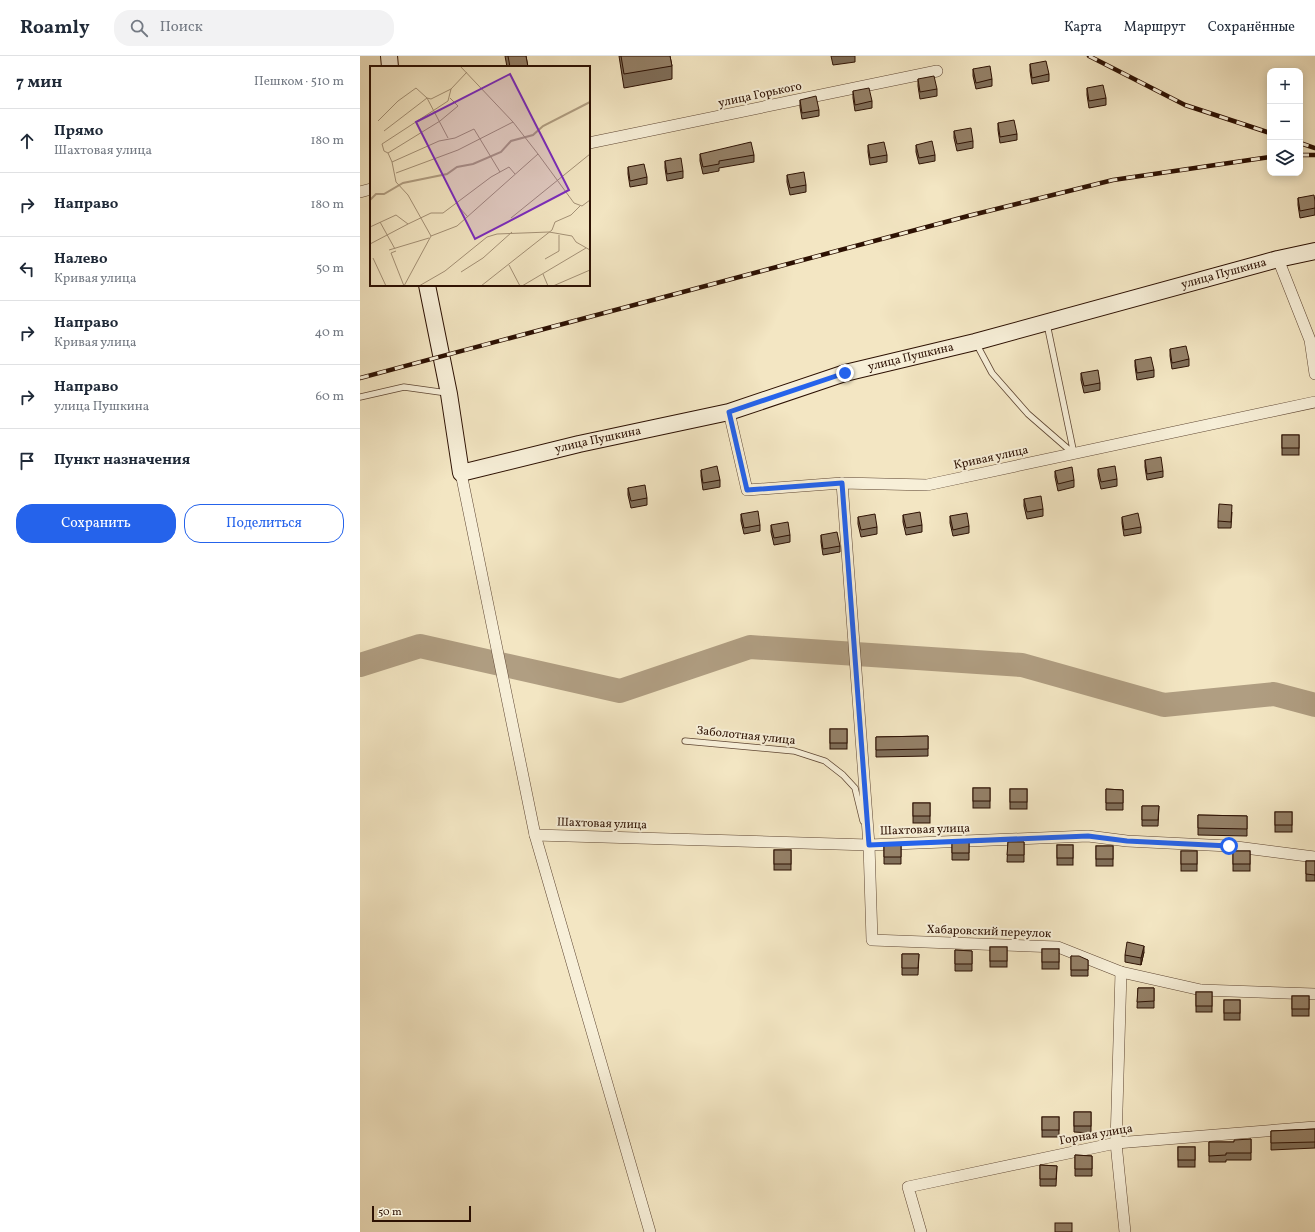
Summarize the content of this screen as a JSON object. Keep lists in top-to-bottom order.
{
  "streets": {
    "main road": ["улица Пушкина"],
    "street": [
      "улица Горького",
      "Кривая улица",
      "Шахтовая улица",
      "Хабаровский переулок",
      "Горная улица"
    ],
    "lane": ["Заболотная улица"]
  },
  "crossings": [
    ["улица Пушкина", "Кривая улица"],
    ["Заболотная улица", "Шахтовая улица"],
    ["Заболотная улица", "Хабаровский переулок"],
    ["Шахтовая улица", "Хабаровский переулок"]
  ],
  "scale_bar": "50 m",
  "page": {
    "header": "Roamly",
    "search": "Поиск",
    "nav": ["Карта", "Маршрут", "Сохранённые"],
    "heading": ["7 мин", "Пешком · 510 m"],
    "map_buttons": ["+", "−"],
    "list": [
      ["Прямо", "Шахтовая улица", "180 m"],
      ["Направо", "180 m"],
      ["Налево", "Кривая улица", "50 m"],
      ["Направо", "Кривая улица", "40 m"],
      ["Направо", "улица Пушкина", "60 m"],
      "Пункт назначения"
    ],
    "buttons": ["Сохранить", "Поделиться"],
    "scale": "50 m"
  }
}
